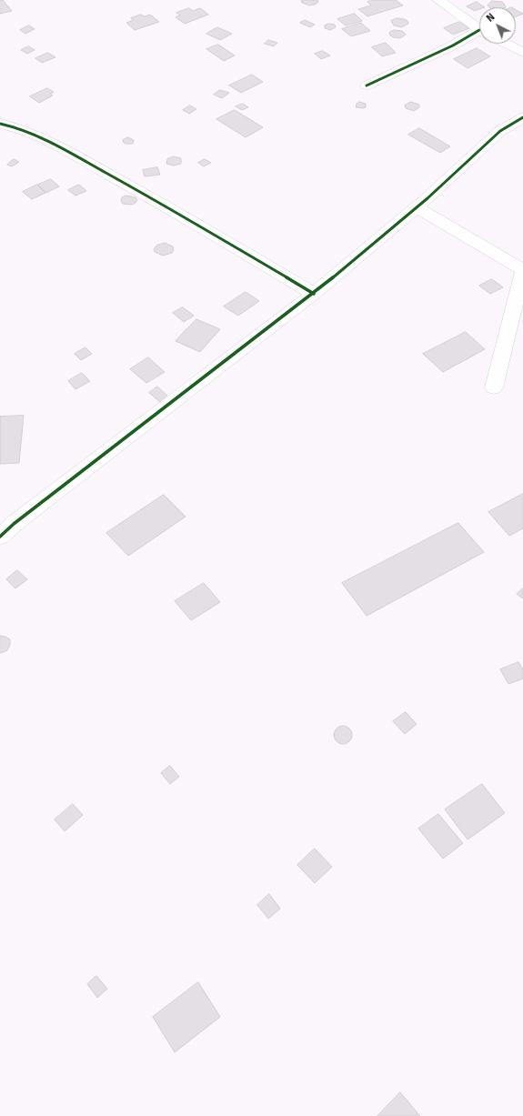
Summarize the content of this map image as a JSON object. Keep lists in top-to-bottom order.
{
  "north": "top left"
}
